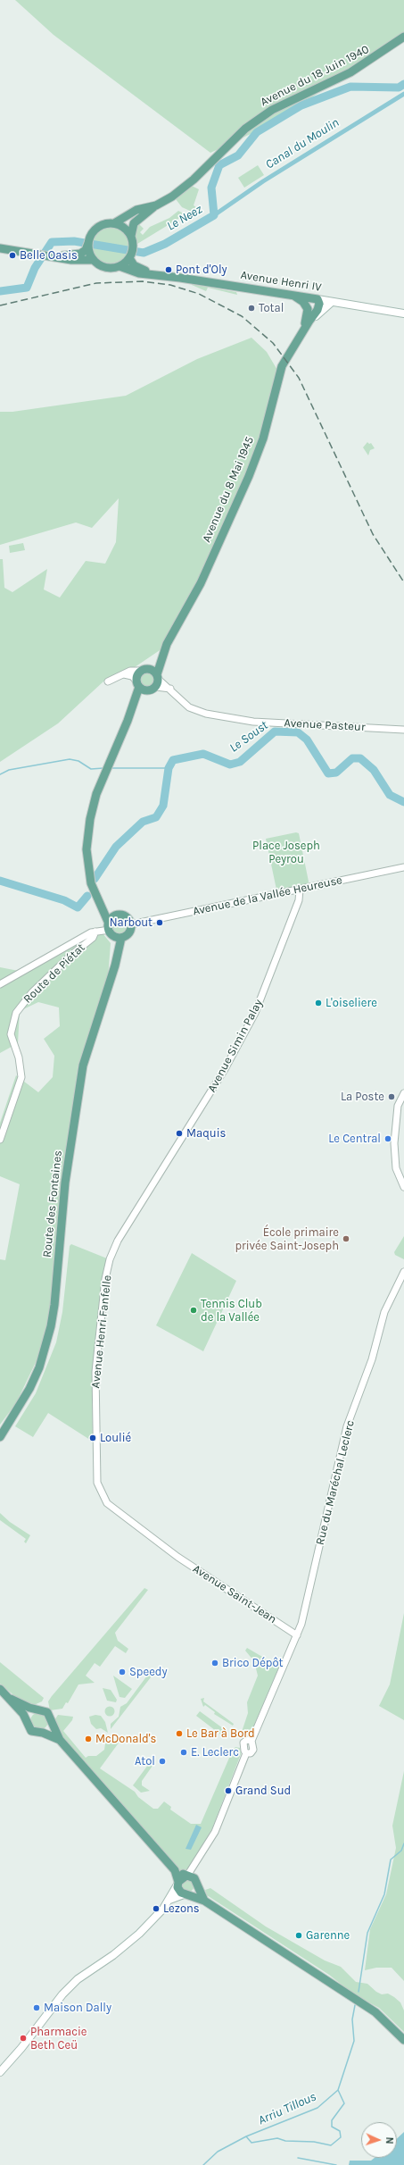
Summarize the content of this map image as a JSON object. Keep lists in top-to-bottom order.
{
  "streets": {
    "main road": [
      "Avenue du 18 Juin 1940",
      "Avenue Henri IV",
      "Avenue du 8 Mai 1945",
      "Route des Fontaines"
    ],
    "street": [
      "Avenue Pasteur",
      "Avenue de la Vallée Heureuse",
      "Route de Piétat",
      "Avenue Simin Palay",
      "Avenue Henri Fanfelle",
      "Rue du Maréchal Leclerc",
      "Avenue Saint-Jean"
    ]
  },
  "crossings": [
    ["Avenue du 18 Juin 1940", "Avenue Henri IV"],
    ["Avenue Henri IV", "Avenue du 8 Mai 1945"],
    ["Avenue du 8 Mai 1945", "Avenue Pasteur"],
    ["Avenue du 8 Mai 1945", "Avenue de la Vallée Heureuse"],
    ["Avenue du 8 Mai 1945", "Route des Fontaines"],
    ["Avenue de la Vallée Heureuse", "Avenue Simin Palay"],
    ["Avenue de la Vallée Heureuse", "Route des Fontaines"],
    ["Avenue Simin Palay", "Avenue Henri Fanfelle"],
    ["Avenue Henri Fanfelle", "Avenue Saint-Jean"],
    ["Rue du Maréchal Leclerc", "Avenue Saint-Jean"]
  ],
  "water": [
    "Canal du Moulin",
    "Le Neez",
    "Le Soust",
    "Arriu Tillous"
  ],
  "parks": ["Place Joseph Peyrou"],
  "places": [
    "Belle Oasis",
    "Pont d'Oly",
    "Total",
    "Narbout",
    "L'oiseliere",
    "La Poste",
    "Maquis",
    "Le Central",
    "École primaire privée Saint-Joseph",
    "Tennis Club de la Vallée",
    "Loulié",
    "Brico Dépôt",
    "Speedy",
    "Le Bar à Bord",
    "McDonald's",
    "E. Leclerc",
    "Atol",
    "Grand Sud",
    "Lezons",
    "Garenne",
    "Maison Dally",
    "Pharmacie Beth Ceü"
  ],
  "north": "right"
}
